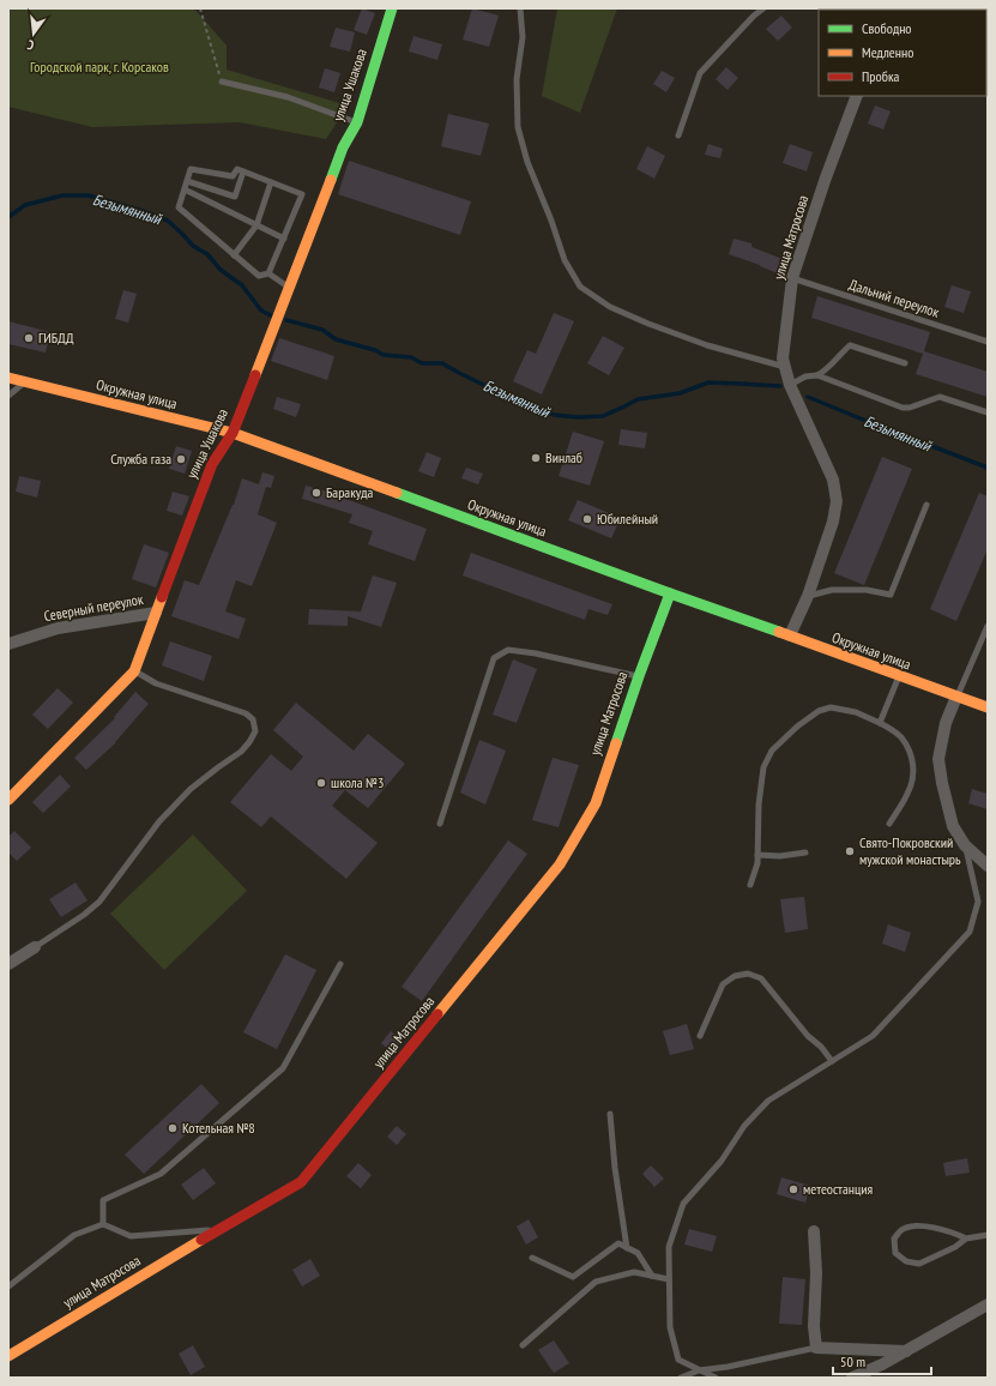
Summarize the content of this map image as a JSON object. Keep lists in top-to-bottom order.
{
  "streets": {
    "street": [
      "улица Ушакова",
      "улица Матросова",
      "Окружная улица",
      "Северный переулок"
    ],
    "lane": ["Дальний переулок"]
  },
  "crossings": [
    ["улица Ушакова", "Окружная улица"],
    ["улица Ушакова", "Северный переулок"],
    ["улица Матросова", "Дальний переулок"],
    ["улица Матросова", "Окружная улица"]
  ],
  "water": ["Безымянный"],
  "parks": ["Городской парк, г. Корсаков"],
  "places": [
    "ГИБДД",
    "Винлаб",
    "Служба газа",
    "Баракуда",
    "Юбилейный",
    "школа №3",
    "Свято-Покровский мужской монастырь",
    "Котельная №8",
    "метеостанция"
  ],
  "legend": ["Свободно", "Медленно", "Пробка"],
  "scale_bar": "50 m",
  "north": "bottom"
}
